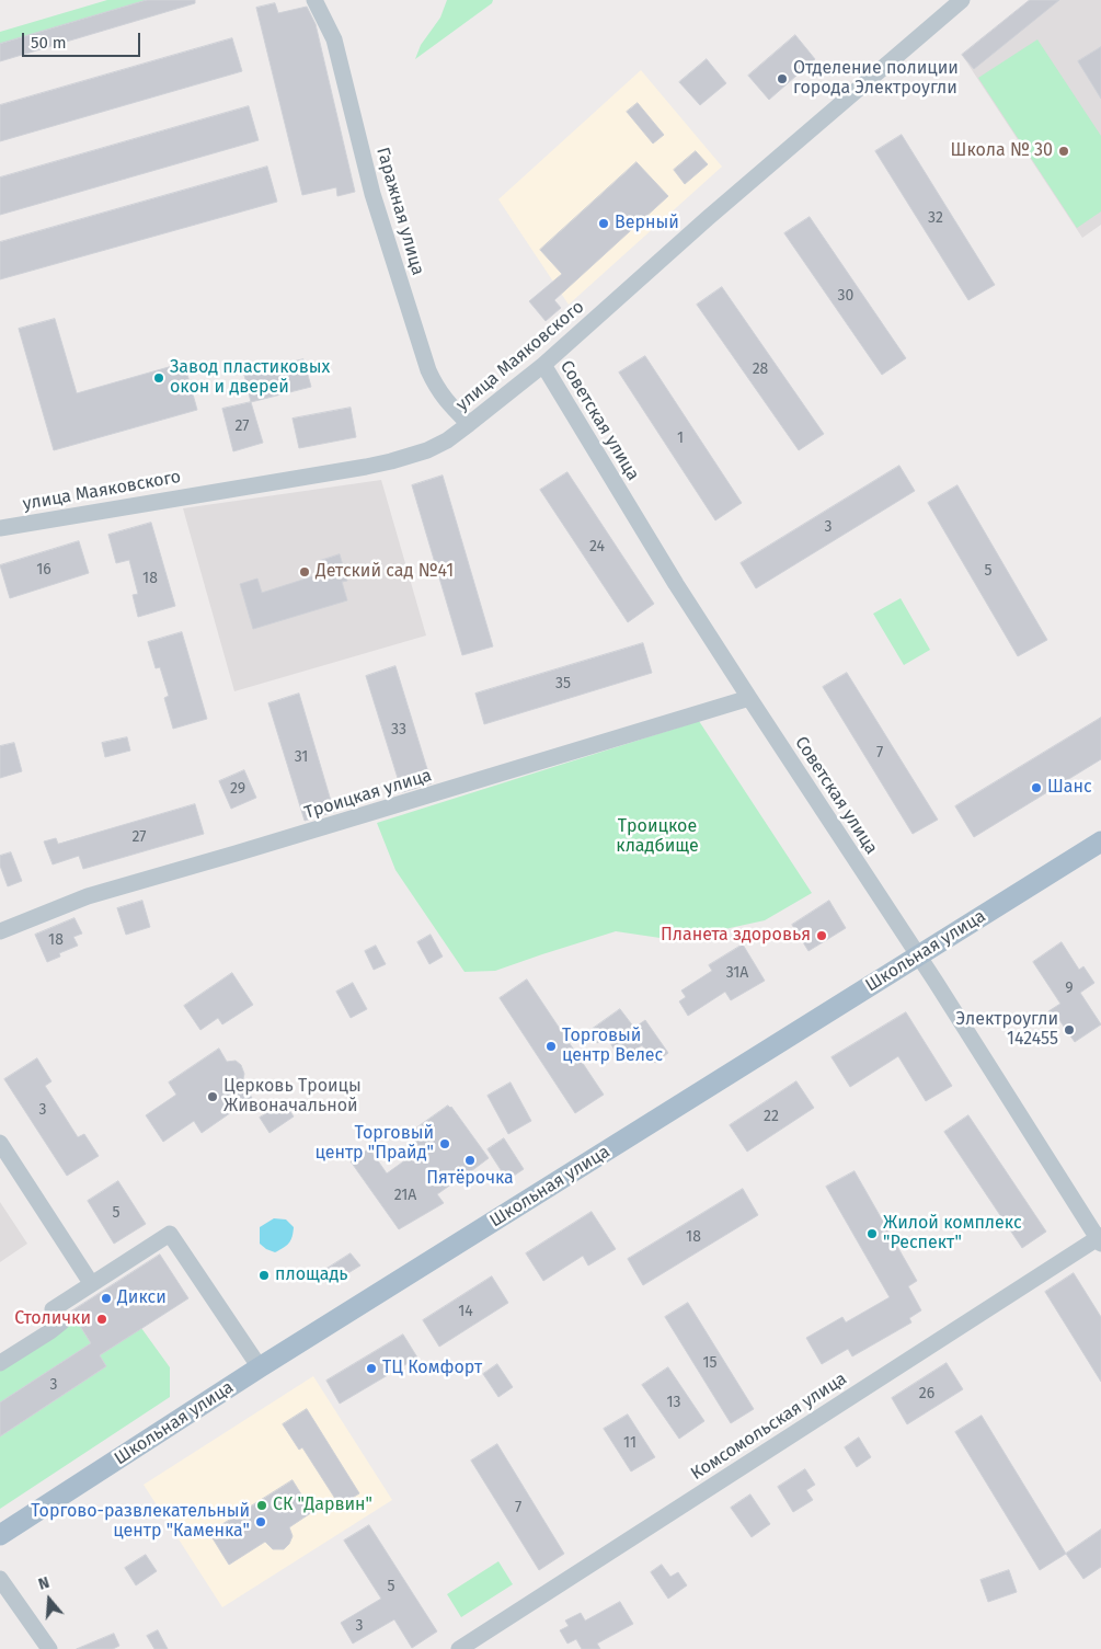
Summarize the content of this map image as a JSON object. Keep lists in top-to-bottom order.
{
  "streets": {
    "main road": ["Школьная улица"],
    "street": [
      "Гаражная улица",
      "улица Маяковского",
      "Советская улица",
      "Троицкая улица",
      "Комсомольская улица"
    ]
  },
  "crossings": [
    ["Гаражная улица", "улица Маяковского"],
    ["улица Маяковского", "Советская улица"],
    ["Советская улица", "Троицкая улица"],
    ["Советская улица", "Школьная улица"],
    ["Советская улица", "Комсомольская улица"]
  ],
  "parks": ["Троицкое кладбище"],
  "places": [
    "Отделение полиции города Электроугли",
    "Школа № 30",
    "Верный",
    "Завод пластиковых окон и дверей",
    "Детский сад №41",
    "Шанс",
    "Планета здоровья",
    "Электроугли 142455",
    "Торговый центр Велес",
    "Церковь Троицы Живоначальной",
    "Торговый центр \"Прайд\"",
    "Пятёрочка",
    "Жилой комплекс \"Респект\"",
    "площадь",
    "Дикси",
    "Столички",
    "ТЦ Комфорт",
    "СК \"Дарвин\"",
    "Торгово-развлекательный центр \"Каменка\""
  ],
  "house_numbers": [
    "32",
    "30",
    "28",
    "27",
    "1",
    "3",
    "24",
    "16",
    "5",
    "18",
    "35",
    "33",
    "7",
    "31",
    "29",
    "27",
    "18",
    "31А",
    "9",
    "3",
    "22",
    "21А",
    "5",
    "18",
    "14",
    "15",
    "3",
    "26",
    "13",
    "11",
    "7",
    "5",
    "3"
  ],
  "scale_bar": "50 m",
  "north": "top"
}
